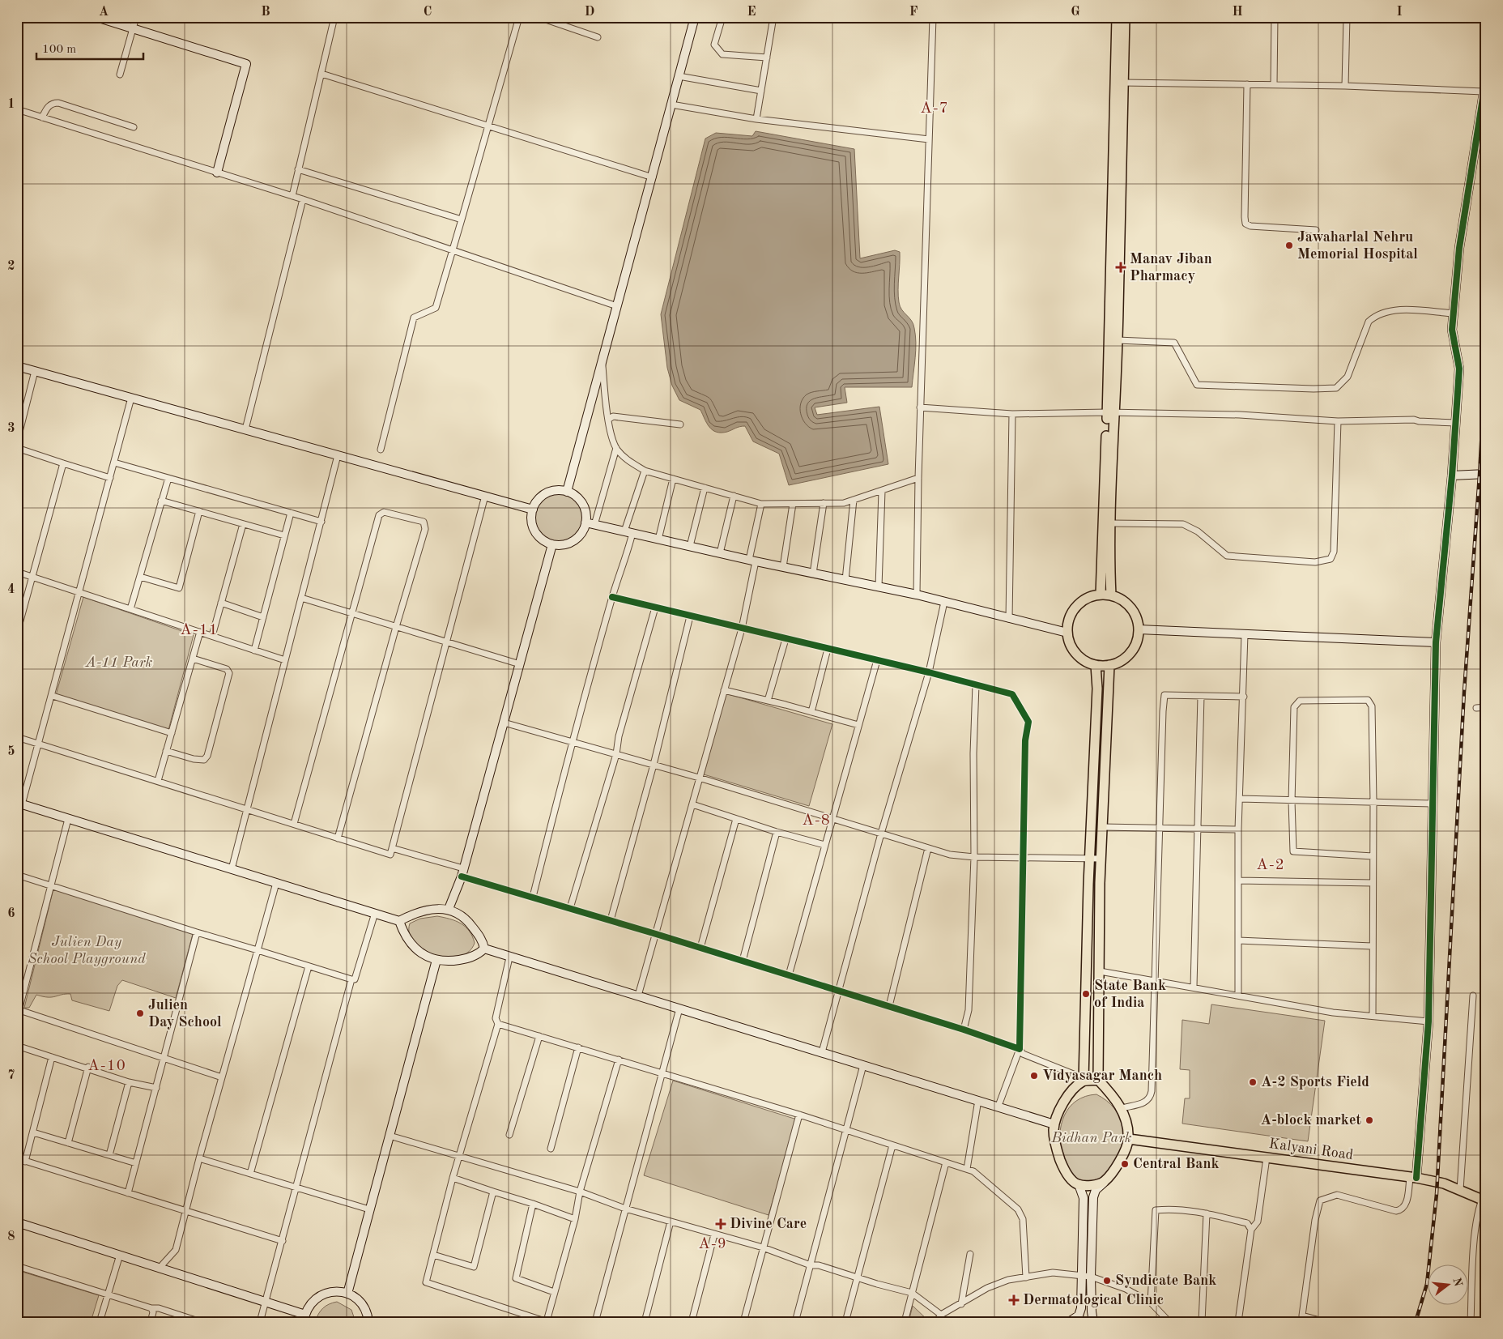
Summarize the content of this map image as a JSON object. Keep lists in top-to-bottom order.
{
  "streets": {
    "main road": ["Kalyani Road"]
  },
  "districts": [
    "A-7",
    "A-11",
    "A-8",
    "A-2",
    "A-10",
    "A-9"
  ],
  "parks": ["A-11 Park", "Julien Day School Playground", "Bidhan Park"],
  "places": {
    "other": [
      "Jawaharlal Nehru Memorial Hospital",
      "State Bank of India",
      "Julien Day School",
      "Vidyasagar Manch",
      "A-2 Sports Field",
      "A-block market",
      "Central Bank",
      "Syndicate Bank"
    ],
    "health": ["Manav Jiban Pharmacy", "Divine Care", "Dermatological Clinic"]
  },
  "scale_bar": "100 m",
  "north": "right",
  "grid": {
    "columns": [
      "A",
      "B",
      "C",
      "D",
      "E",
      "F",
      "G",
      "H",
      "I"
    ],
    "rows": [
      "1",
      "2",
      "3",
      "4",
      "5",
      "6",
      "7",
      "8"
    ]
  }
}
